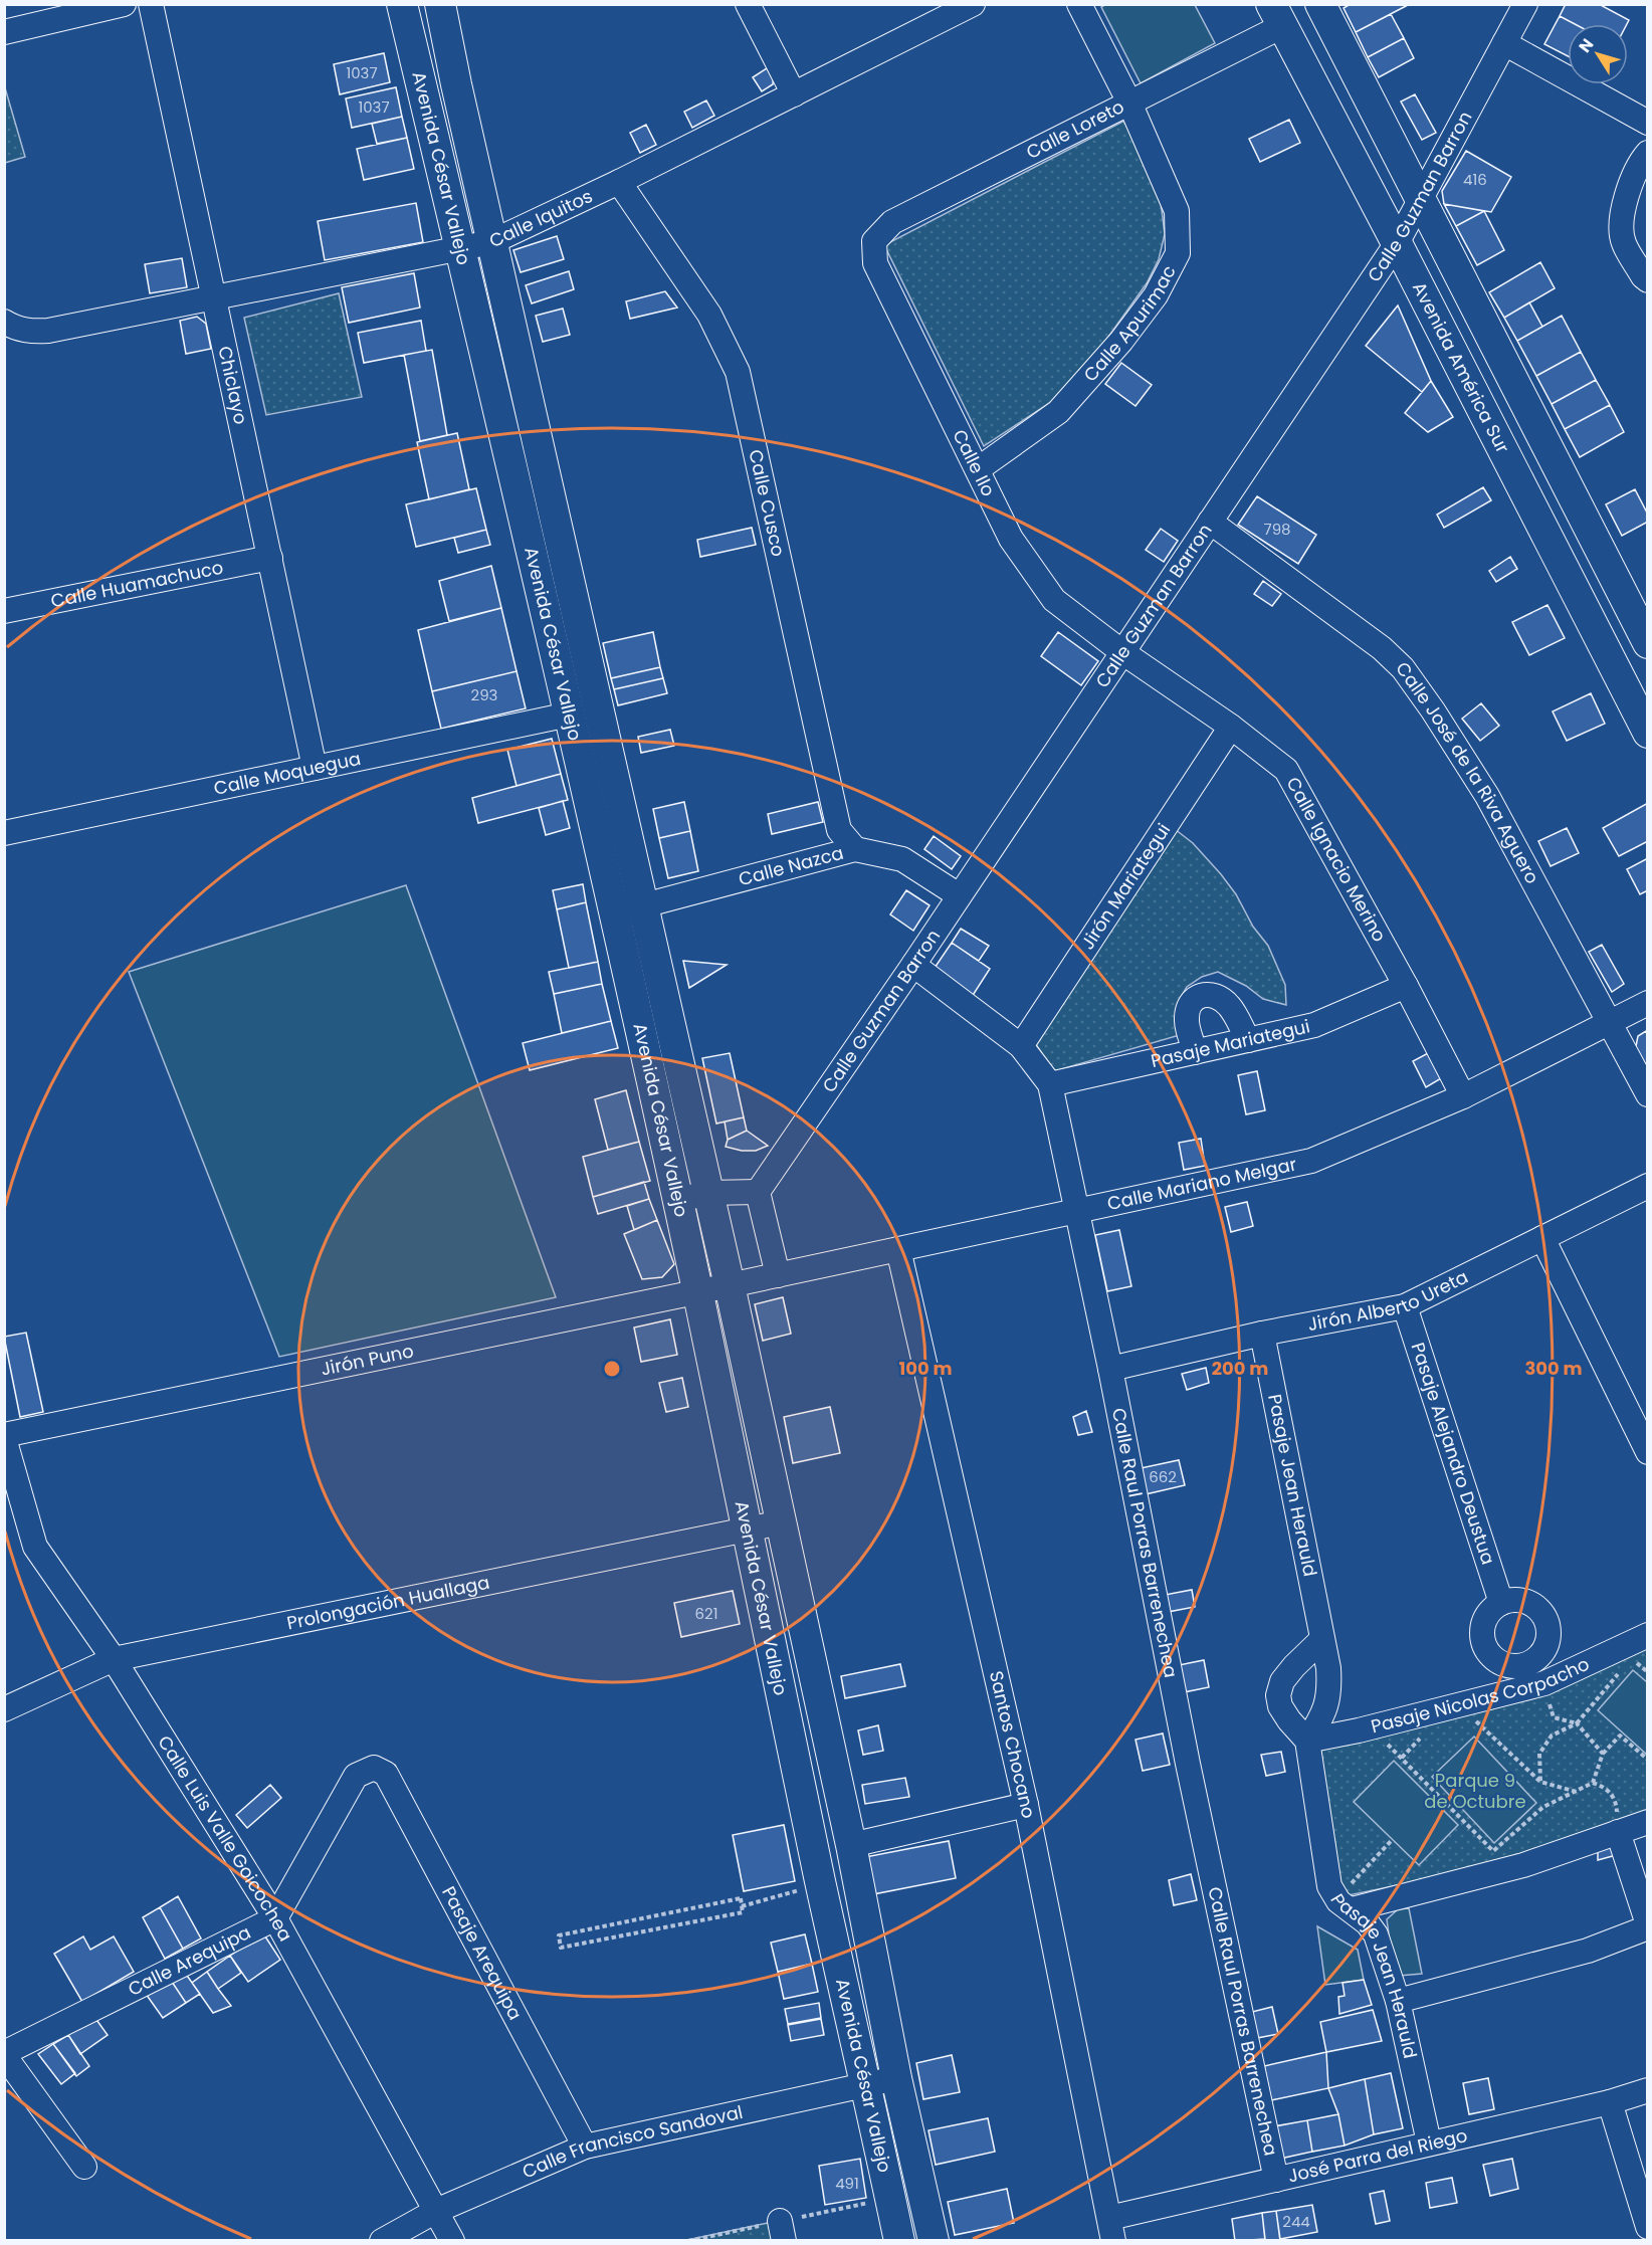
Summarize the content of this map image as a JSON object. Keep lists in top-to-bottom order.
{
  "streets": {
    "main road": ["Avenida César Vallejo", "Avenida América Sur"],
    "street": [
      "Calle Loreto",
      "Calle Guzman Barron",
      "Calle Iquitos",
      "Calle Apurimac",
      "Chiclayo",
      "Calle Ilo",
      "Calle Cusco",
      "Calle Huamachuco",
      "Calle Moquegua",
      "Calle José de la Riva Aguero",
      "Calle Ignacio Merino",
      "Calle Nazca",
      "Jirón Mariategui",
      "Pasaje Mariategui",
      "Calle Mariano Melgar",
      "Jirón Alberto Ureta",
      "Jirón Puno",
      "Pasaje Alejandro Deustua",
      "Pasaje Jean Herauld",
      "Calle Raul Porras Barrenechea",
      "Prolongación Huallaga",
      "Pasaje Nicolas Corpacho",
      "Santos Chocano",
      "Calle Luis Valle Goicochea",
      "Pasaje Arequipa",
      "Calle Arequipa",
      "Calle Francisco Sandoval",
      "José Parra del Riego"
    ]
  },
  "crossings": [
    ["Calle Loreto", "Calle Apurimac"],
    ["Calle Loreto", "Avenida América Sur"],
    ["Calle Loreto", "Calle Ilo"],
    ["Avenida César Vallejo", "Calle Iquitos"],
    ["Avenida César Vallejo", "Calle Moquegua"],
    ["Avenida César Vallejo", "Calle Nazca"],
    ["Avenida César Vallejo", "Calle Mariano Melgar"],
    ["Avenida César Vallejo", "Jirón Puno"],
    ["Avenida César Vallejo", "Prolongación Huallaga"],
    ["Avenida César Vallejo", "Calle Francisco Sandoval"],
    ["Calle Guzman Barron", "Avenida América Sur"],
    ["Calle Guzman Barron", "Calle Ilo"],
    ["Calle Guzman Barron", "Calle José de la Riva Aguero"],
    ["Calle Guzman Barron", "Calle Ignacio Merino"],
    ["Calle Guzman Barron", "Calle Nazca"],
    ["Calle Guzman Barron", "Calle Raul Porras Barrenechea"],
    ["Calle Iquitos", "Chiclayo"],
    ["Calle Iquitos", "Calle Cusco"],
    ["Calle Apurimac", "Calle Ilo"],
    ["Chiclayo", "Calle Huamachuco"],
    ["Chiclayo", "Calle Moquegua"],
    ["Calle Ilo", "Calle Ignacio Merino"],
    ["Calle Cusco", "Calle Nazca"],
    ["Calle José de la Riva Aguero", "Calle Mariano Melgar"],
    ["Calle Ignacio Merino", "Jirón Mariategui"],
    ["Calle Ignacio Merino", "Pasaje Mariategui"],
    ["Calle Ignacio Merino", "Calle Mariano Melgar"],
    ["Jirón Mariategui", "Calle Raul Porras Barrenechea"],
    ["Pasaje Mariategui", "Calle Raul Porras Barrenechea"],
    ["Calle Mariano Melgar", "Jirón Puno"],
    ["Calle Mariano Melgar", "Calle Raul Porras Barrenechea"],
    ["Calle Mariano Melgar", "Santos Chocano"],
    ["Jirón Alberto Ureta", "Pasaje Alejandro Deustua"],
    ["Jirón Alberto Ureta", "Pasaje Jean Herauld"],
    ["Jirón Alberto Ureta", "Calle Raul Porras Barrenechea"],
    ["Jirón Puno", "Calle Luis Valle Goicochea"],
    ["Pasaje Jean Herauld", "Pasaje Nicolas Corpacho"],
    ["Pasaje Jean Herauld", "José Parra del Riego"],
    ["Calle Raul Porras Barrenechea", "José Parra del Riego"],
    ["Prolongación Huallaga", "Calle Luis Valle Goicochea"],
    ["Santos Chocano", "José Parra del Riego"],
    ["Calle Luis Valle Goicochea", "Pasaje Arequipa"],
    ["Calle Luis Valle Goicochea", "Calle Arequipa"],
    ["Calle Luis Valle Goicochea", "Calle Francisco Sandoval"],
    ["Pasaje Arequipa", "Calle Arequipa"],
    ["Pasaje Arequipa", "Calle Francisco Sandoval"]
  ],
  "parks": ["Parque 9 de Octubre"],
  "house_numbers": [
    "1037",
    "1037",
    "416",
    "798",
    "293",
    "662",
    "621",
    "491",
    "244"
  ],
  "north": "top left",
  "rings": ["100 m", "200 m", "300 m"]
}
